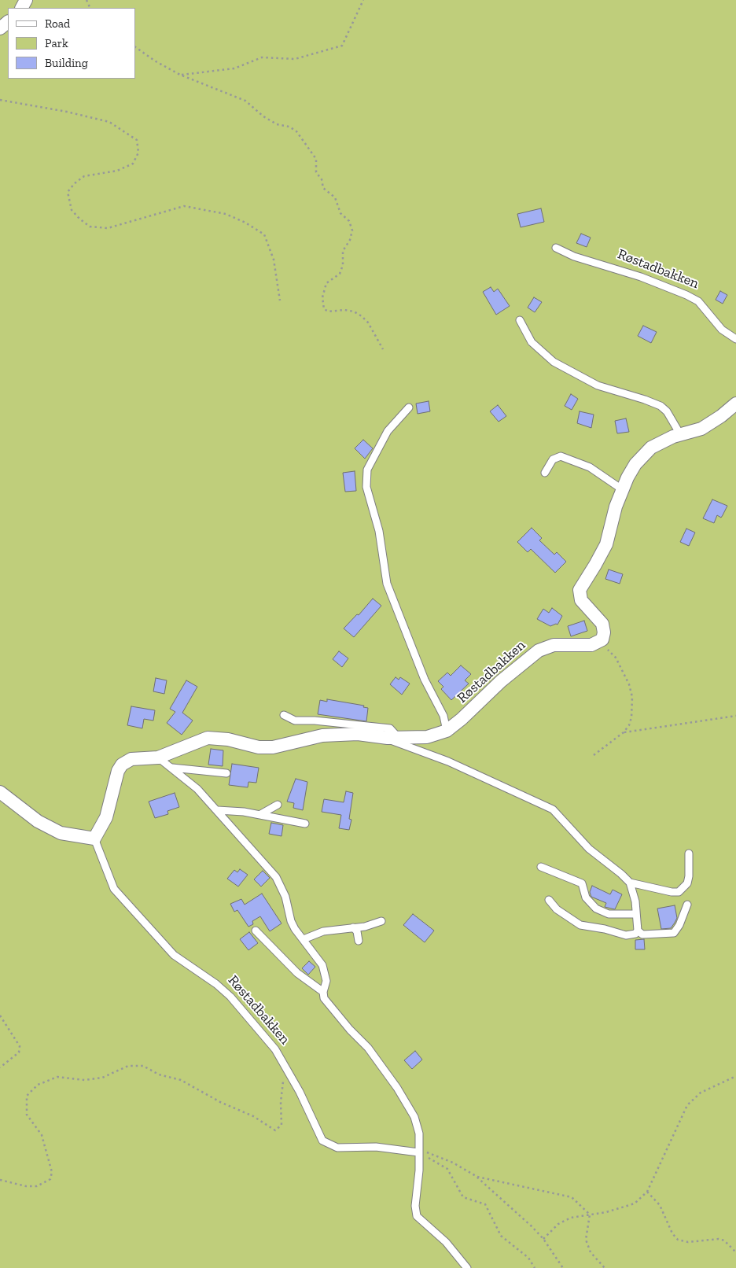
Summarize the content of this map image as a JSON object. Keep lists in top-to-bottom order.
{
  "streets": {
    "street": ["Røstadbakken"]
  },
  "legend": ["Road", "Park", "Building"]
}
